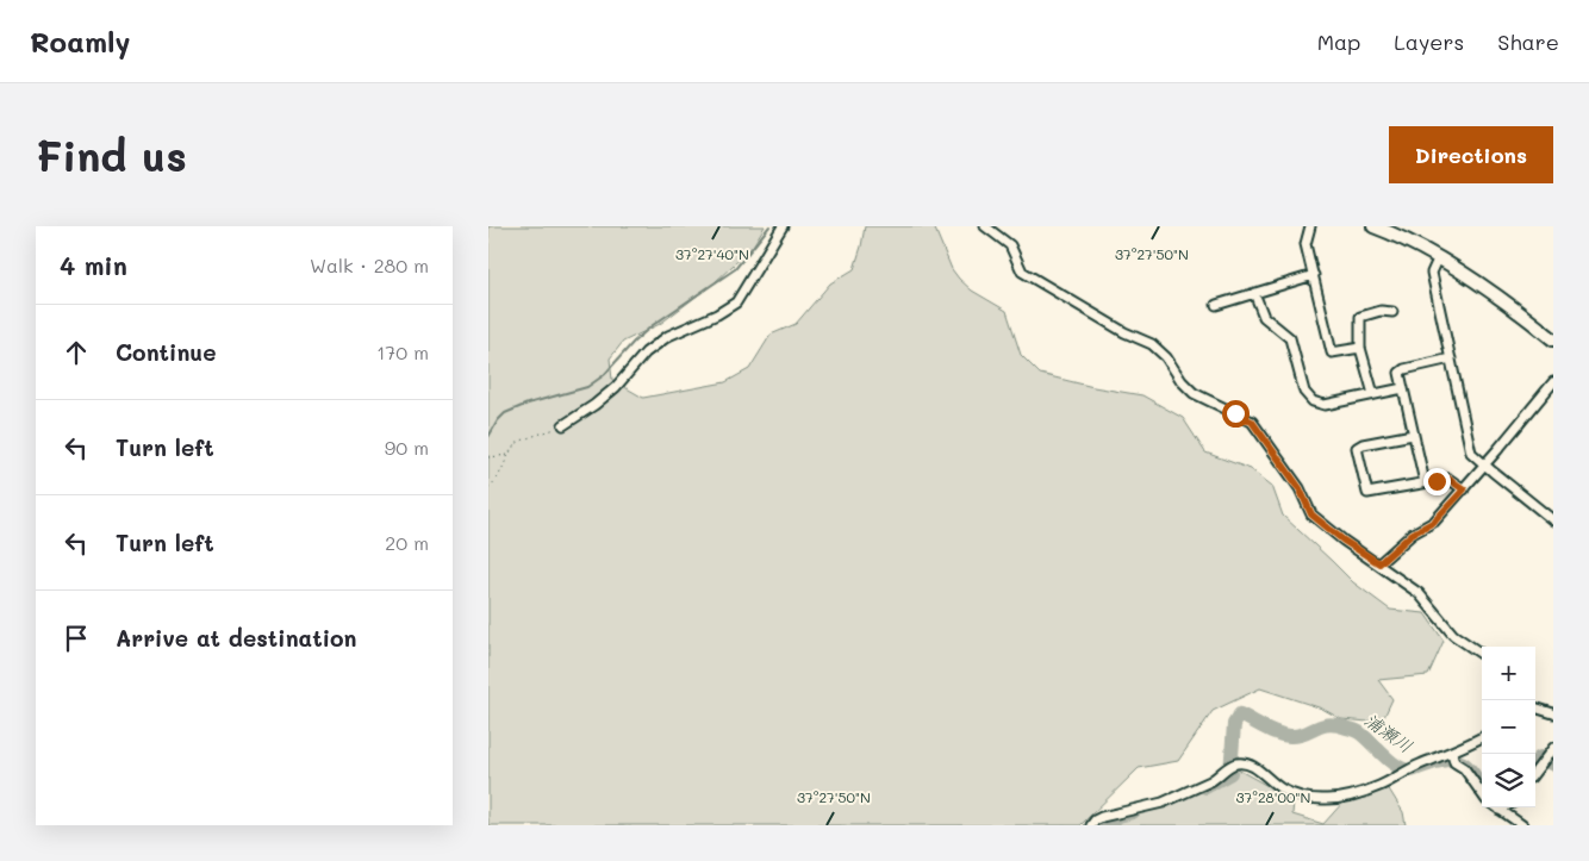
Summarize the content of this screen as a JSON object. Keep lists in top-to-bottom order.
{
  "water": ["浦瀬川"],
  "page": {
    "header": "Roamly",
    "nav": ["Map", "Layers", "Share"],
    "buttons": "Directions",
    "title": "Find us",
    "heading": ["4 min", "Walk · 280 m"],
    "list": [
      ["Continue", "170 m"],
      ["Turn left", "90 m"],
      ["Turn left", "20 m"],
      "Arrive at destination"
    ],
    "map_buttons": ["+", "−"]
  },
  "coordinates": ["37°27'40\"N", "37°27'50\"N", "37°28'00\"N"]
}
